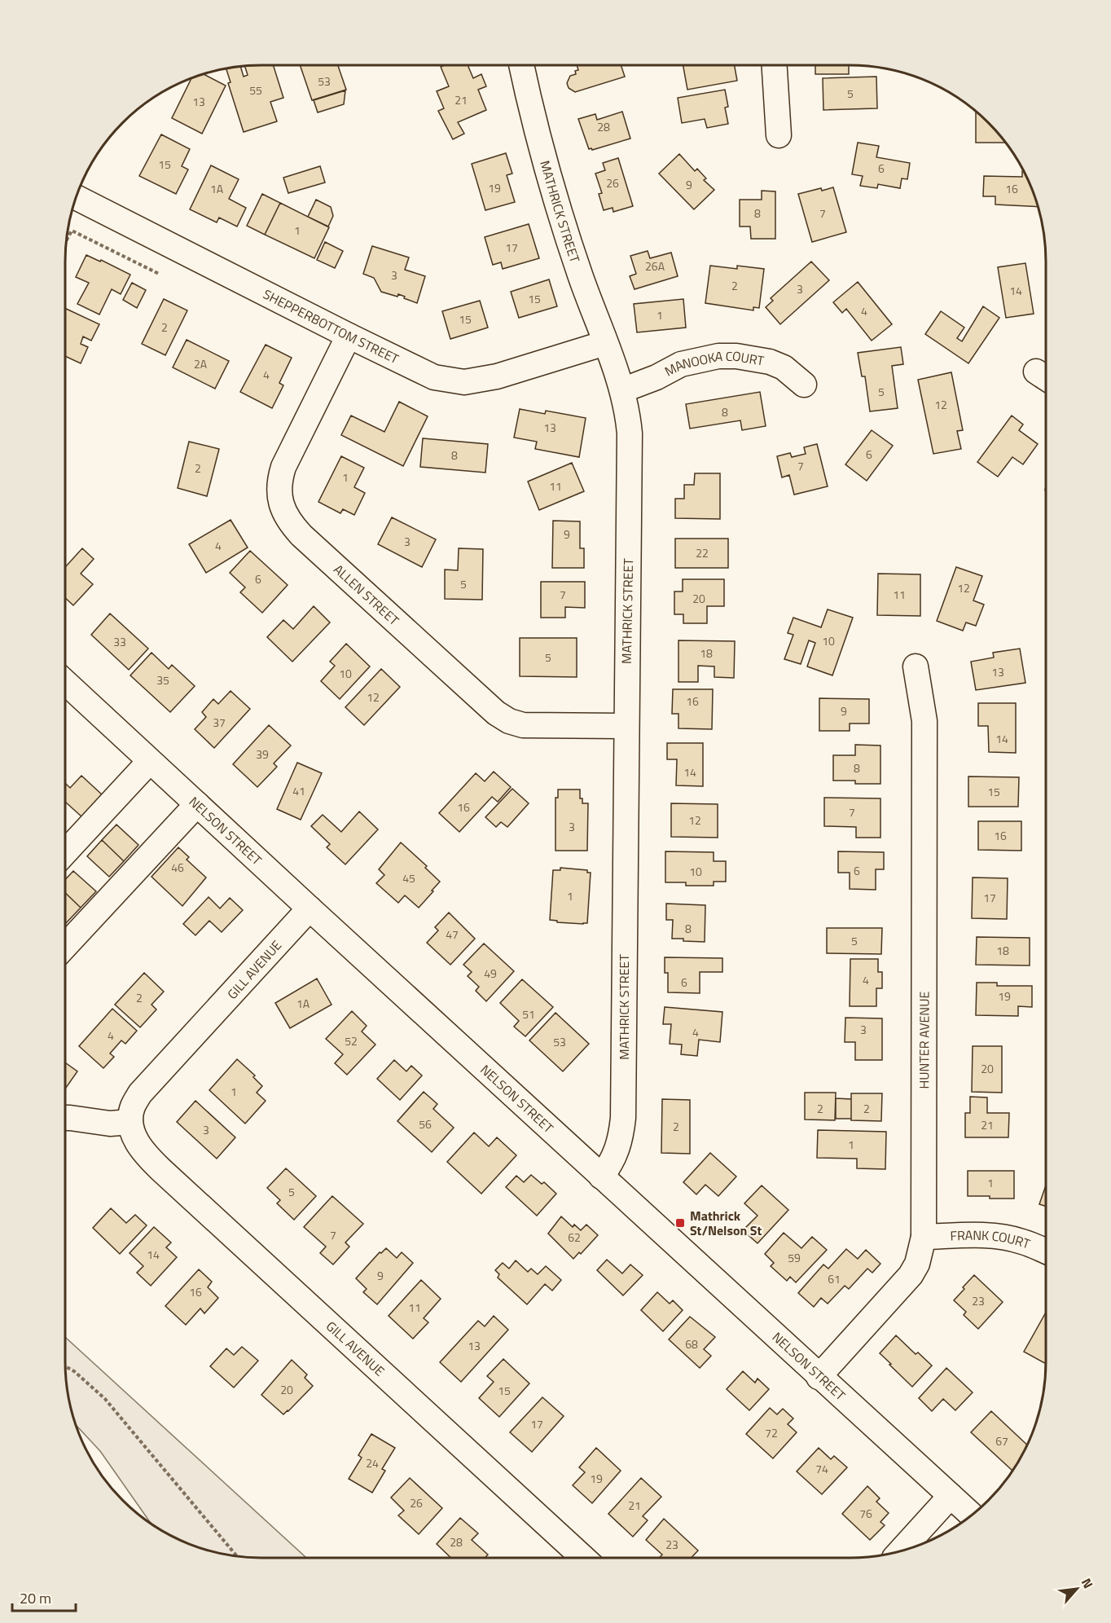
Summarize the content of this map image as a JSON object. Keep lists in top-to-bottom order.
{
  "streets": {
    "street": [
      "MATHRICK STREET",
      "SHEPPERBOTTOM STREET",
      "MANOOKA COURT",
      "ALLEN STREET",
      "NELSON STREET",
      "GILL AVENUE",
      "HUNTER AVENUE",
      "FRANK COURT"
    ]
  },
  "crossings": [
    ["MATHRICK STREET", "SHEPPERBOTTOM STREET"],
    ["MATHRICK STREET", "MANOOKA COURT"],
    ["MATHRICK STREET", "ALLEN STREET"],
    ["MATHRICK STREET", "NELSON STREET"],
    ["SHEPPERBOTTOM STREET", "ALLEN STREET"],
    ["NELSON STREET", "GILL AVENUE"],
    ["NELSON STREET", "HUNTER AVENUE"],
    ["HUNTER AVENUE", "FRANK COURT"]
  ],
  "places": {
    "transit": ["Mathrick St/Nelson St"]
  },
  "house_numbers": [
    "53",
    "55",
    "5",
    "21",
    "13",
    "28",
    "15",
    "6",
    "26",
    "9",
    "19",
    "1A",
    "16",
    "8",
    "7",
    "1",
    "17",
    "26A",
    "3",
    "2",
    "3",
    "14",
    "15",
    "4",
    "1",
    "15",
    "2",
    "2A",
    "4",
    "5",
    "12",
    "8",
    "13",
    "6",
    "8",
    "7",
    "2",
    "1",
    "11",
    "9",
    "3",
    "4",
    "22",
    "6",
    "5",
    "12",
    "7",
    "11",
    "20",
    "10",
    "33",
    "18",
    "5",
    "13",
    "10",
    "35",
    "12",
    "16",
    "9",
    "37",
    "14",
    "39",
    "8",
    "14",
    "41",
    "15",
    "16",
    "7",
    "12",
    "3",
    "16",
    "46",
    "6",
    "10",
    "45",
    "1",
    "17",
    "8",
    "47",
    "5",
    "18",
    "49",
    "4",
    "6",
    "19",
    "2",
    "1A",
    "51",
    "3",
    "4",
    "4",
    "52",
    "53",
    "20",
    "1",
    "2",
    "2",
    "56",
    "21",
    "2",
    "3",
    "1",
    "1",
    "5",
    "7",
    "62",
    "14",
    "59",
    "9",
    "61",
    "16",
    "23",
    "11",
    "68",
    "13",
    "20",
    "15",
    "17",
    "72",
    "67",
    "24",
    "74",
    "19",
    "26",
    "21",
    "76",
    "28",
    "23"
  ],
  "scale_bar": "20 m",
  "north": "top right"
}
